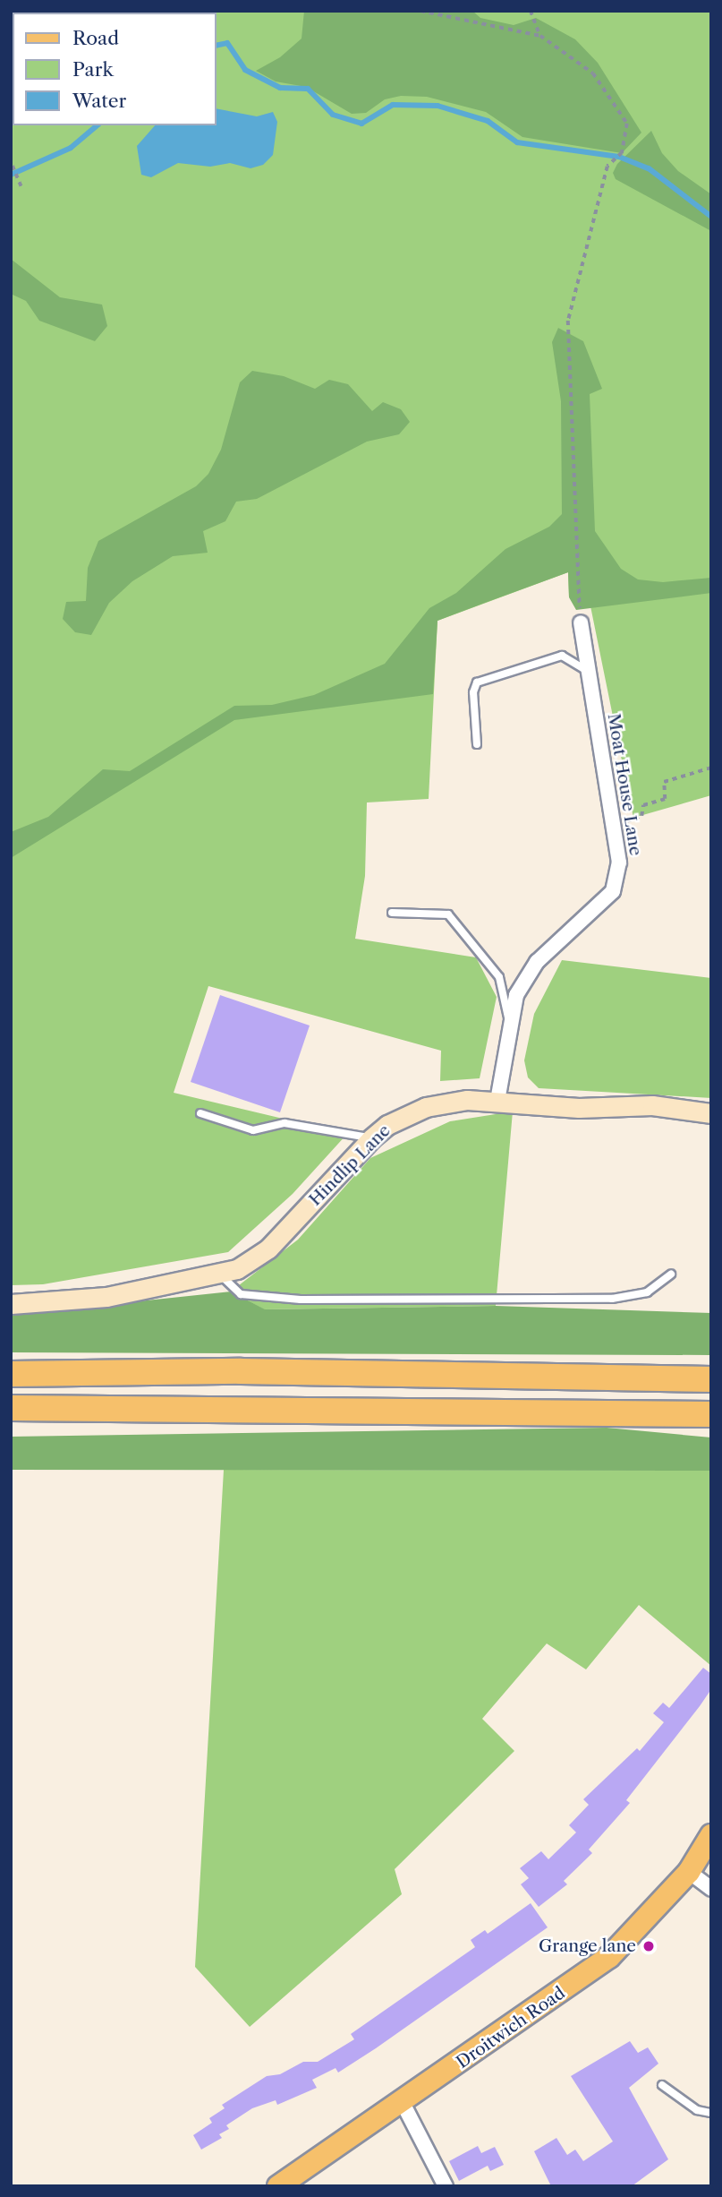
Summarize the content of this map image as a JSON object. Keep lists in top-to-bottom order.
{
  "streets": {
    "main road": ["Droitwich Road"],
    "street": ["Moat House Lane", "Hindlip Lane"]
  },
  "crossings": [
    ["Moat House Lane", "Hindlip Lane"]
  ],
  "places": ["Grange lane"],
  "legend": ["Road", "Park", "Water"]
}
